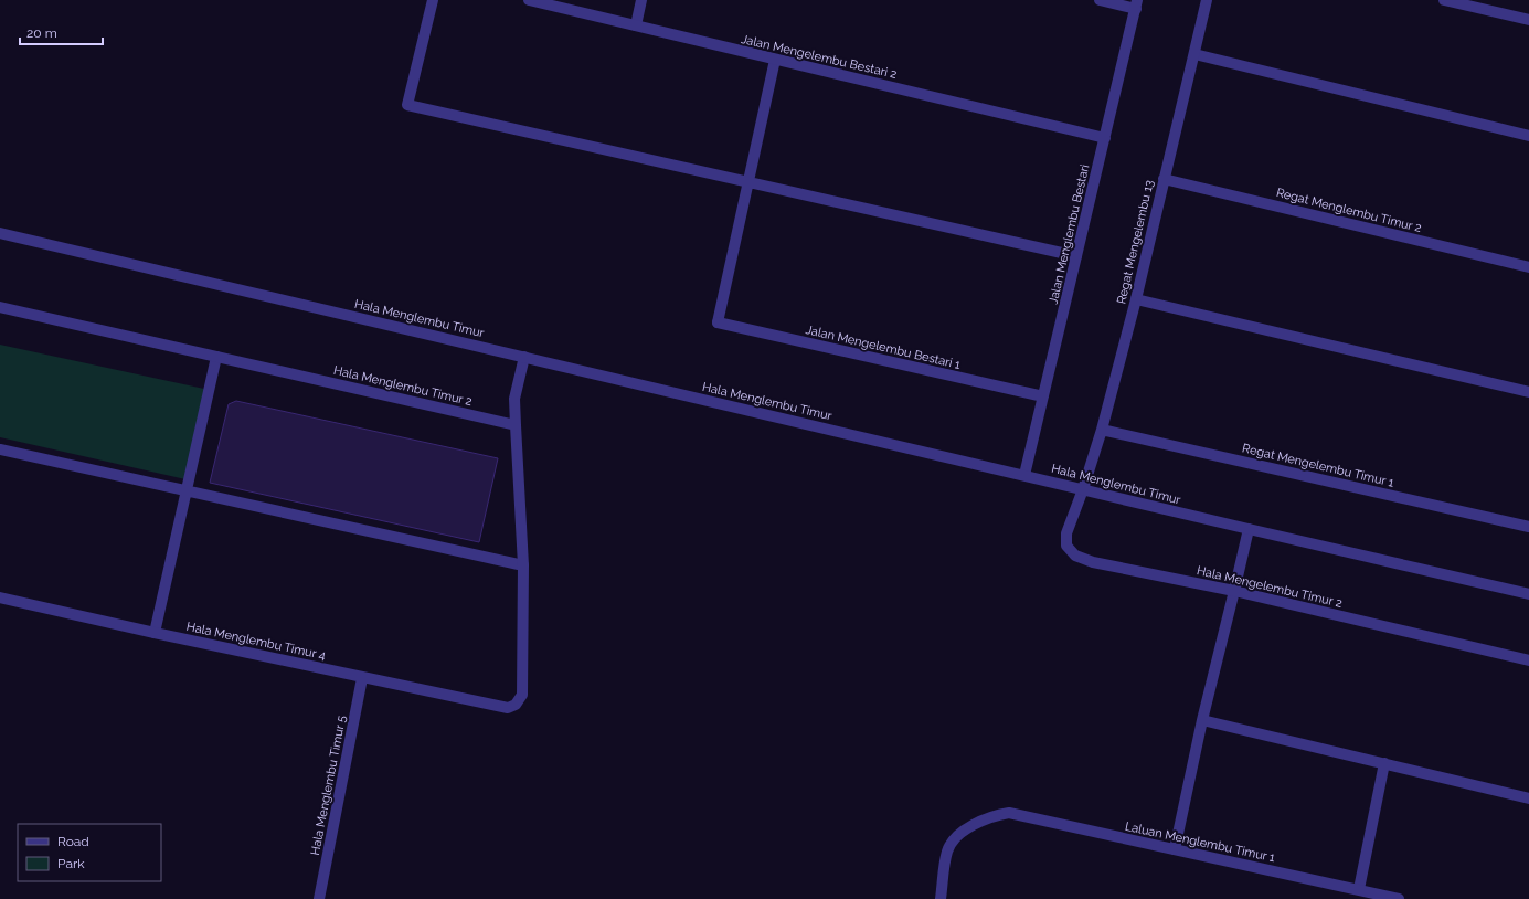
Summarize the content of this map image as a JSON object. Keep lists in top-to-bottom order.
{
  "streets": {
    "street": [
      "Jalan Mengelembu Bestari 2",
      "Regat Menglembu Timur 2",
      "Jalan Menglembu Bestari",
      "Regat Mengelembu 13",
      "Hala Menglembu Timur",
      "Jalan Mengelembu Bestari 1",
      "Hala Menglembu Timur 2",
      "Regat Mengelembu Timur 1",
      "Hala Mengelembu Timur 2",
      "Hala Menglembu Timur 4",
      "Hala Menglembu Timur 5",
      "Laluan Menglembu Timur 1"
    ]
  },
  "crossings": [
    ["Jalan Mengelembu Bestari 2", "Jalan Menglembu Bestari"],
    ["Regat Menglembu Timur 2", "Regat Mengelembu 13"],
    ["Jalan Menglembu Bestari", "Hala Menglembu Timur"],
    ["Jalan Menglembu Bestari", "Jalan Mengelembu Bestari 1"],
    ["Regat Mengelembu 13", "Hala Menglembu Timur"],
    ["Regat Mengelembu 13", "Regat Mengelembu Timur 1"],
    ["Regat Mengelembu 13", "Hala Mengelembu Timur 2"],
    ["Hala Menglembu Timur", "Hala Mengelembu Timur 2"],
    ["Hala Menglembu Timur 4", "Hala Menglembu Timur 5"]
  ],
  "legend": ["Road", "Park"],
  "scale_bar": "20 m"
}
